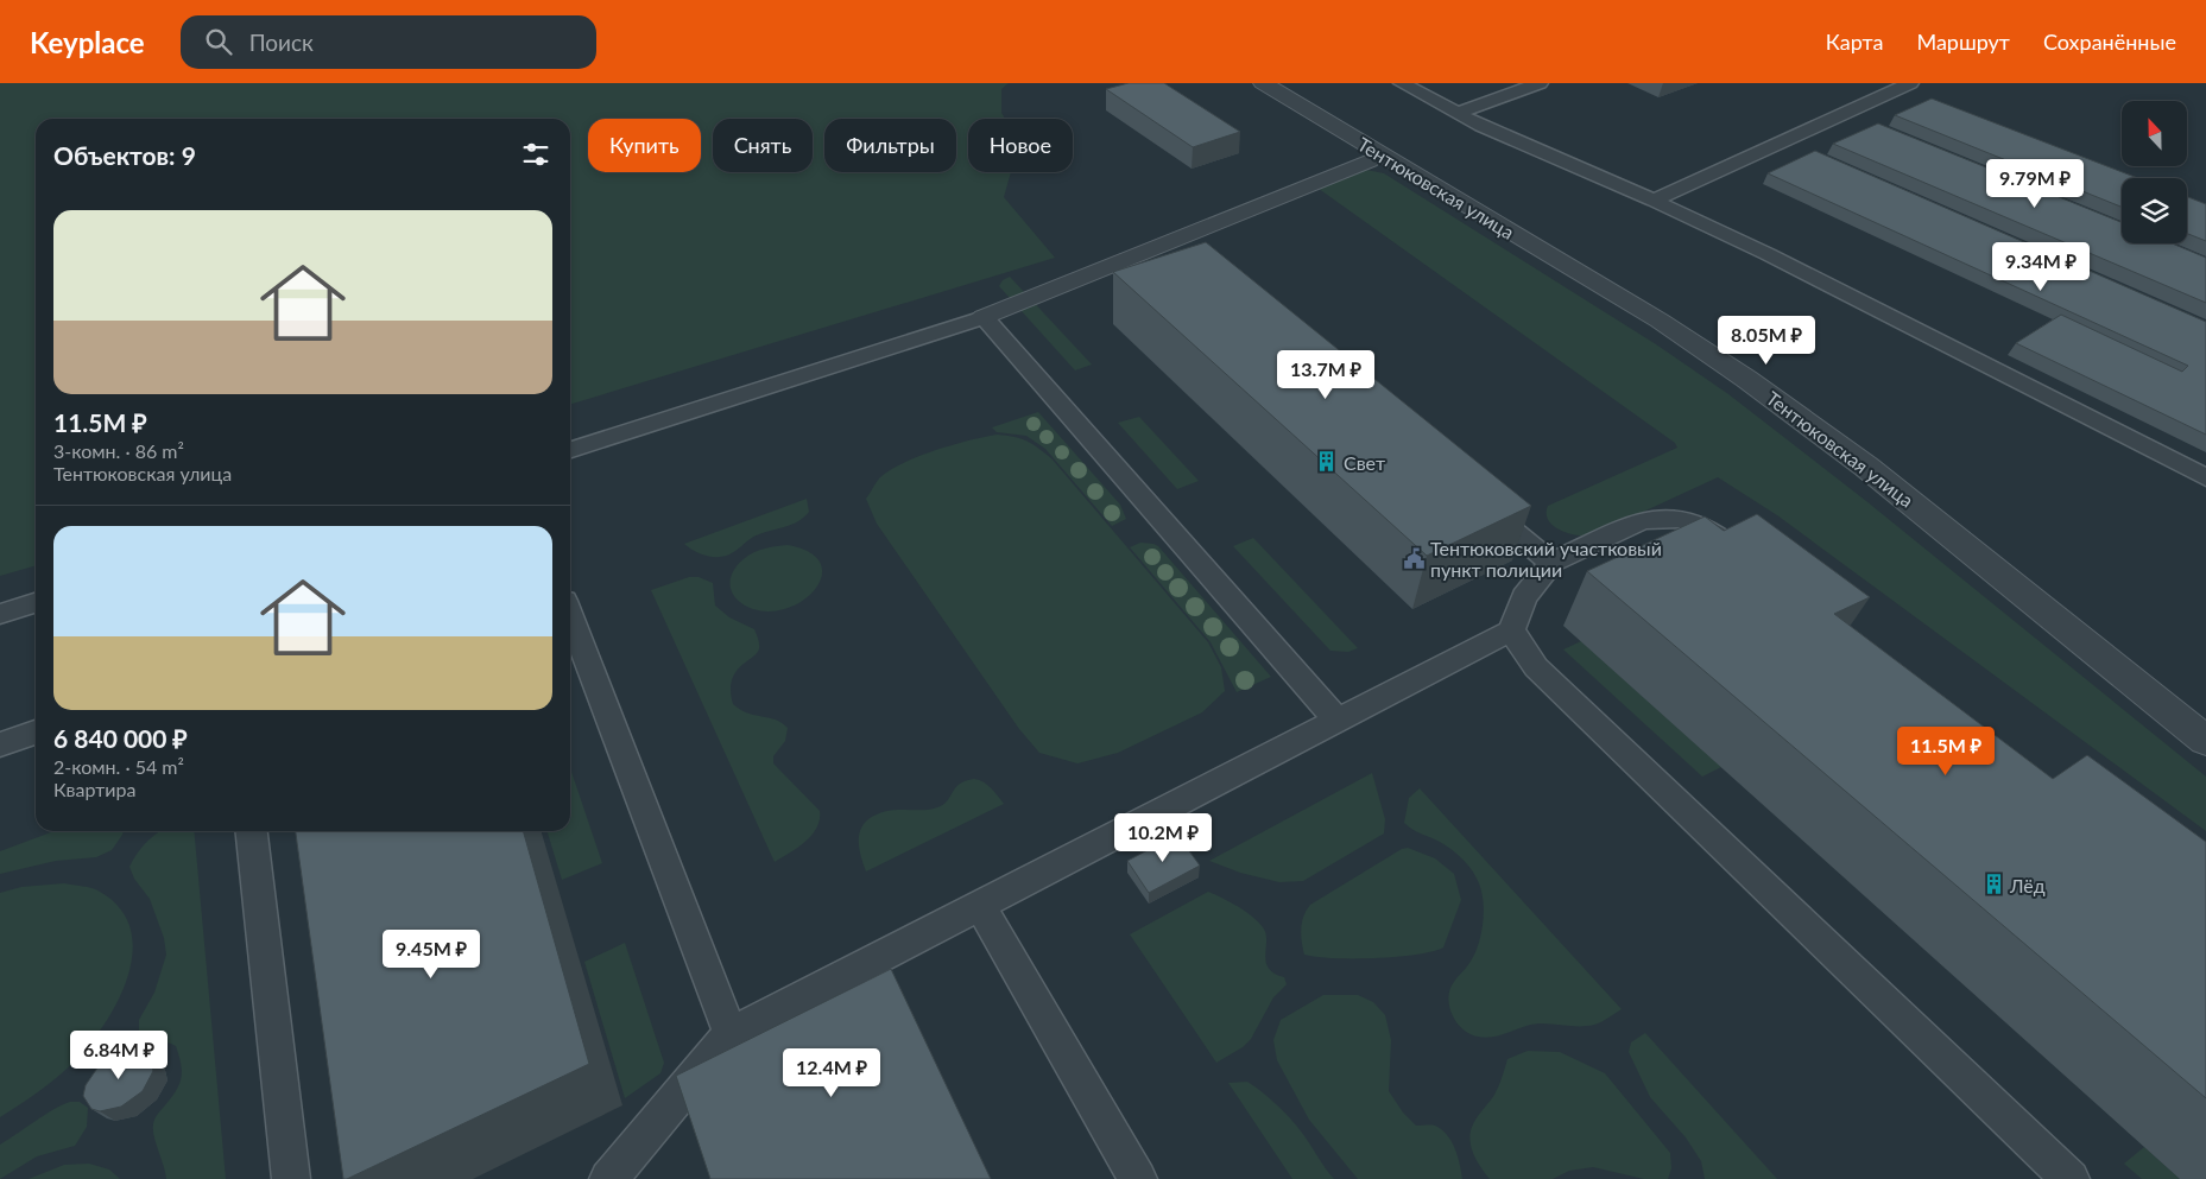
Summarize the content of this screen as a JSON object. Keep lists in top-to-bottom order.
{
  "streets": {
    "street": ["Тентюковская улица"]
  },
  "places": {
    "building": ["Свет", "Лёд"],
    "public building": ["Тентюковский участковый пункт полиции"]
  },
  "north": "top",
  "page": {
    "header": "Keyplace",
    "search": "Поиск",
    "nav": ["Карта", "Маршрут", "Сохранённые"],
    "chip": [
      "Купить",
      "Снять",
      "Фильтры",
      "Новое"
    ],
    "heading": "Объектов: 9",
    "price": [
      "9.79M ₽",
      "9.34M ₽",
      "8.05M ₽",
      "13.7M ₽",
      "11.5M ₽",
      "10.2M ₽",
      "9.45M ₽",
      "6.84M ₽",
      "12.4M ₽"
    ],
    "list": [
      {
        "name": "11.5M ₽",
        "note": "3-комн. · 86 m² · Тентюковская улица"
      },
      {
        "name": "6 840 000 ₽",
        "note": "2-комн. · 54 m² · Квартира"
      }
    ]
  }
}
